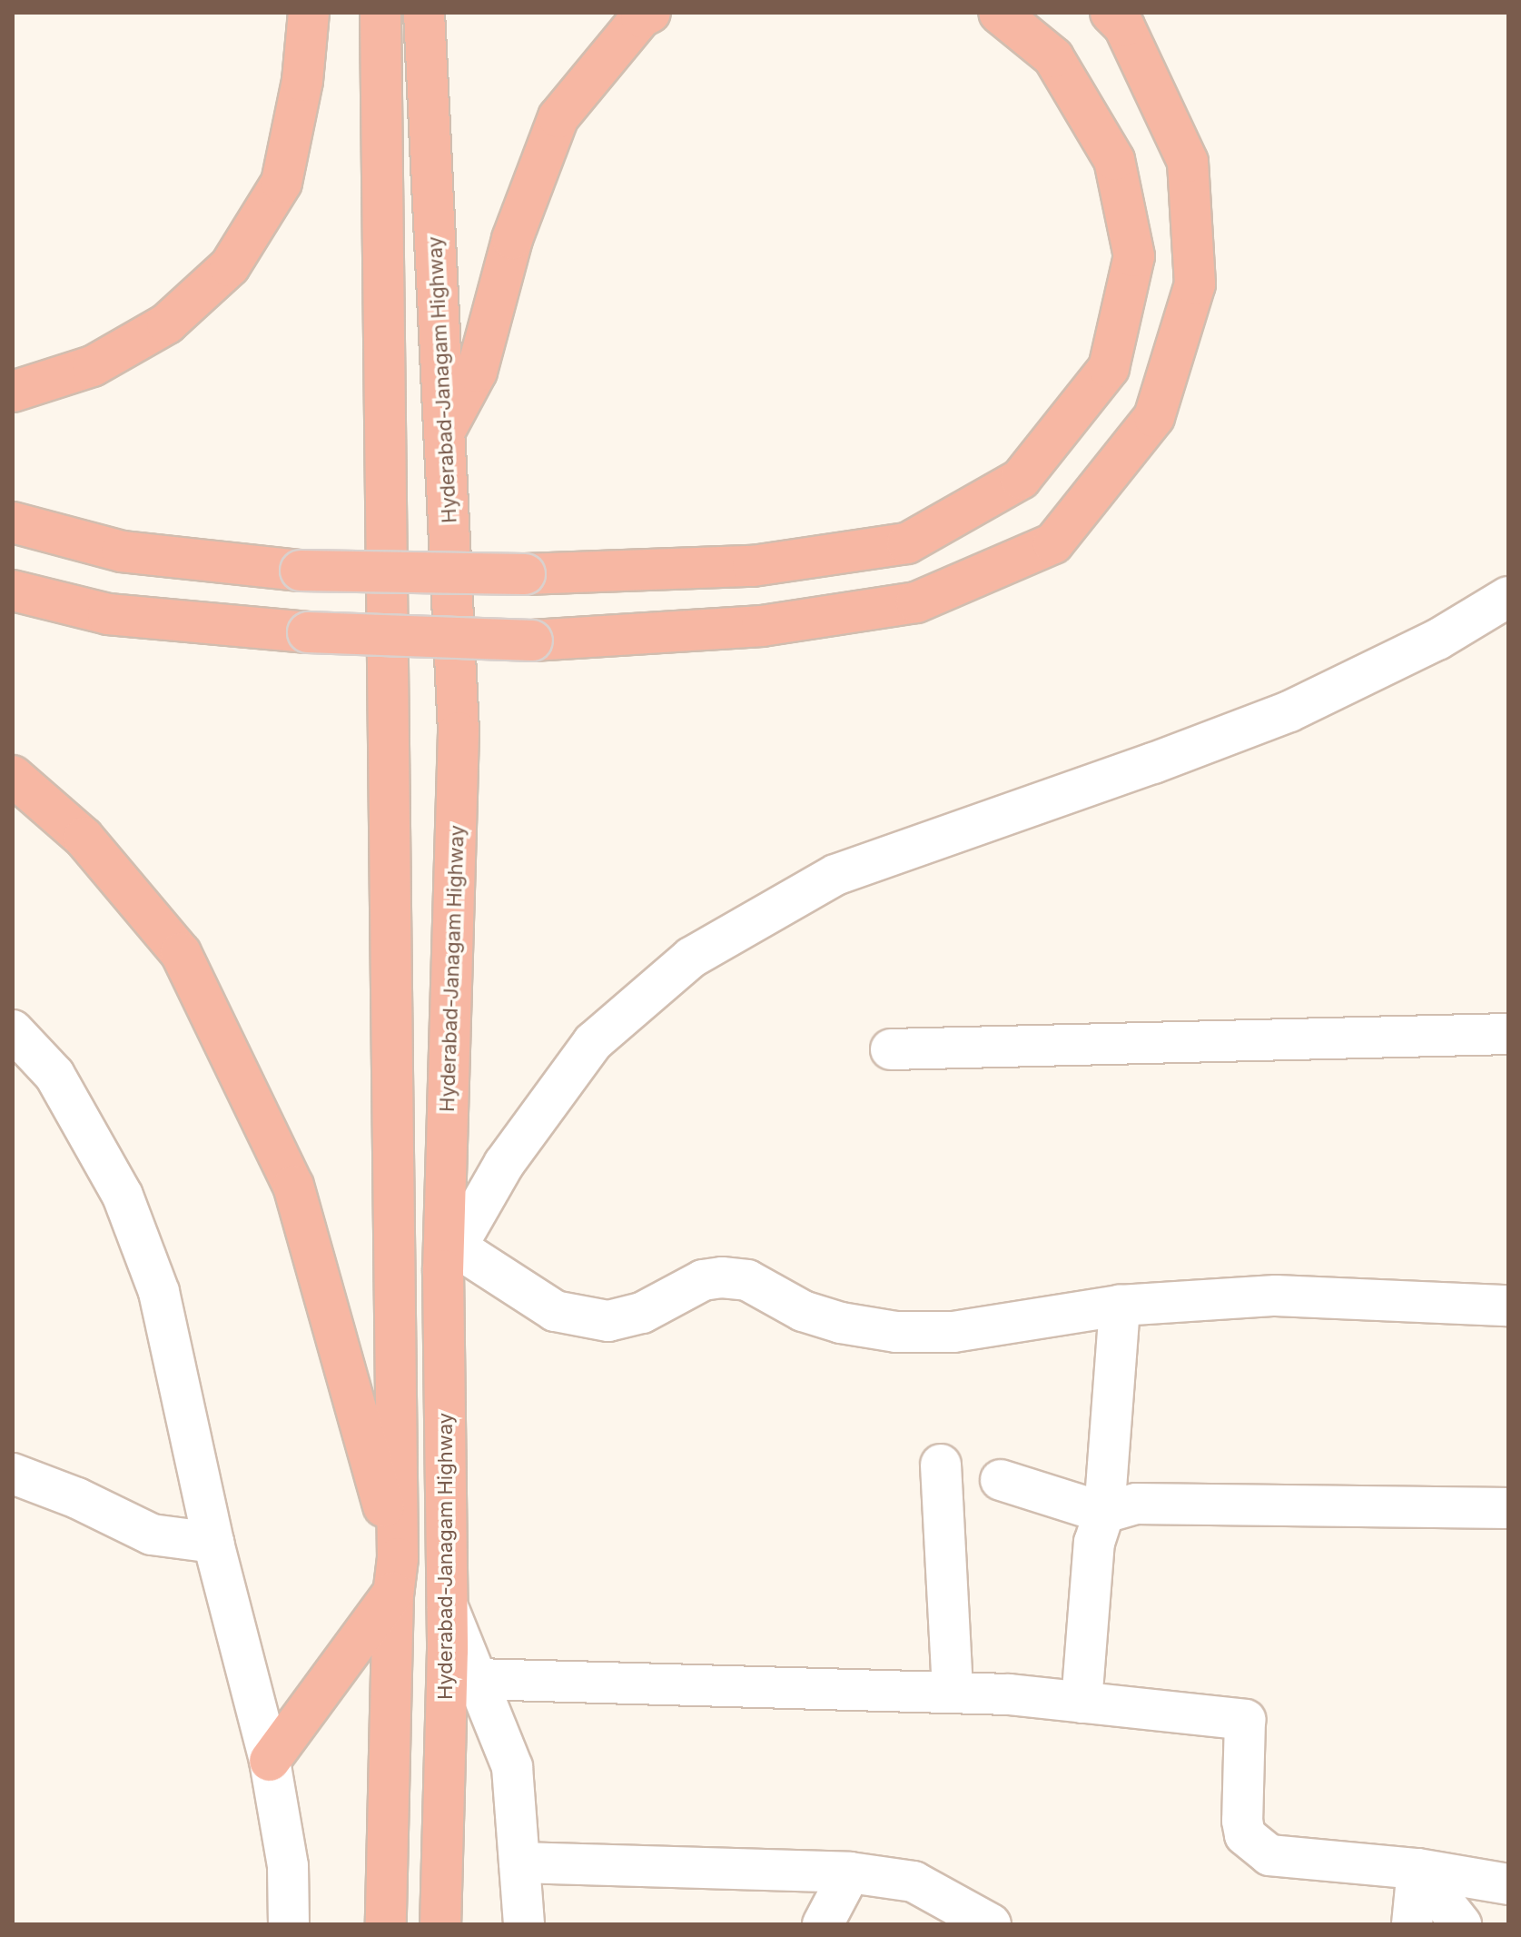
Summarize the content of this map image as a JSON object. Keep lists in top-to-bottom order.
{
  "streets": {
    "highway": ["Hyderabad-Janagam Highway"]
  }
}
